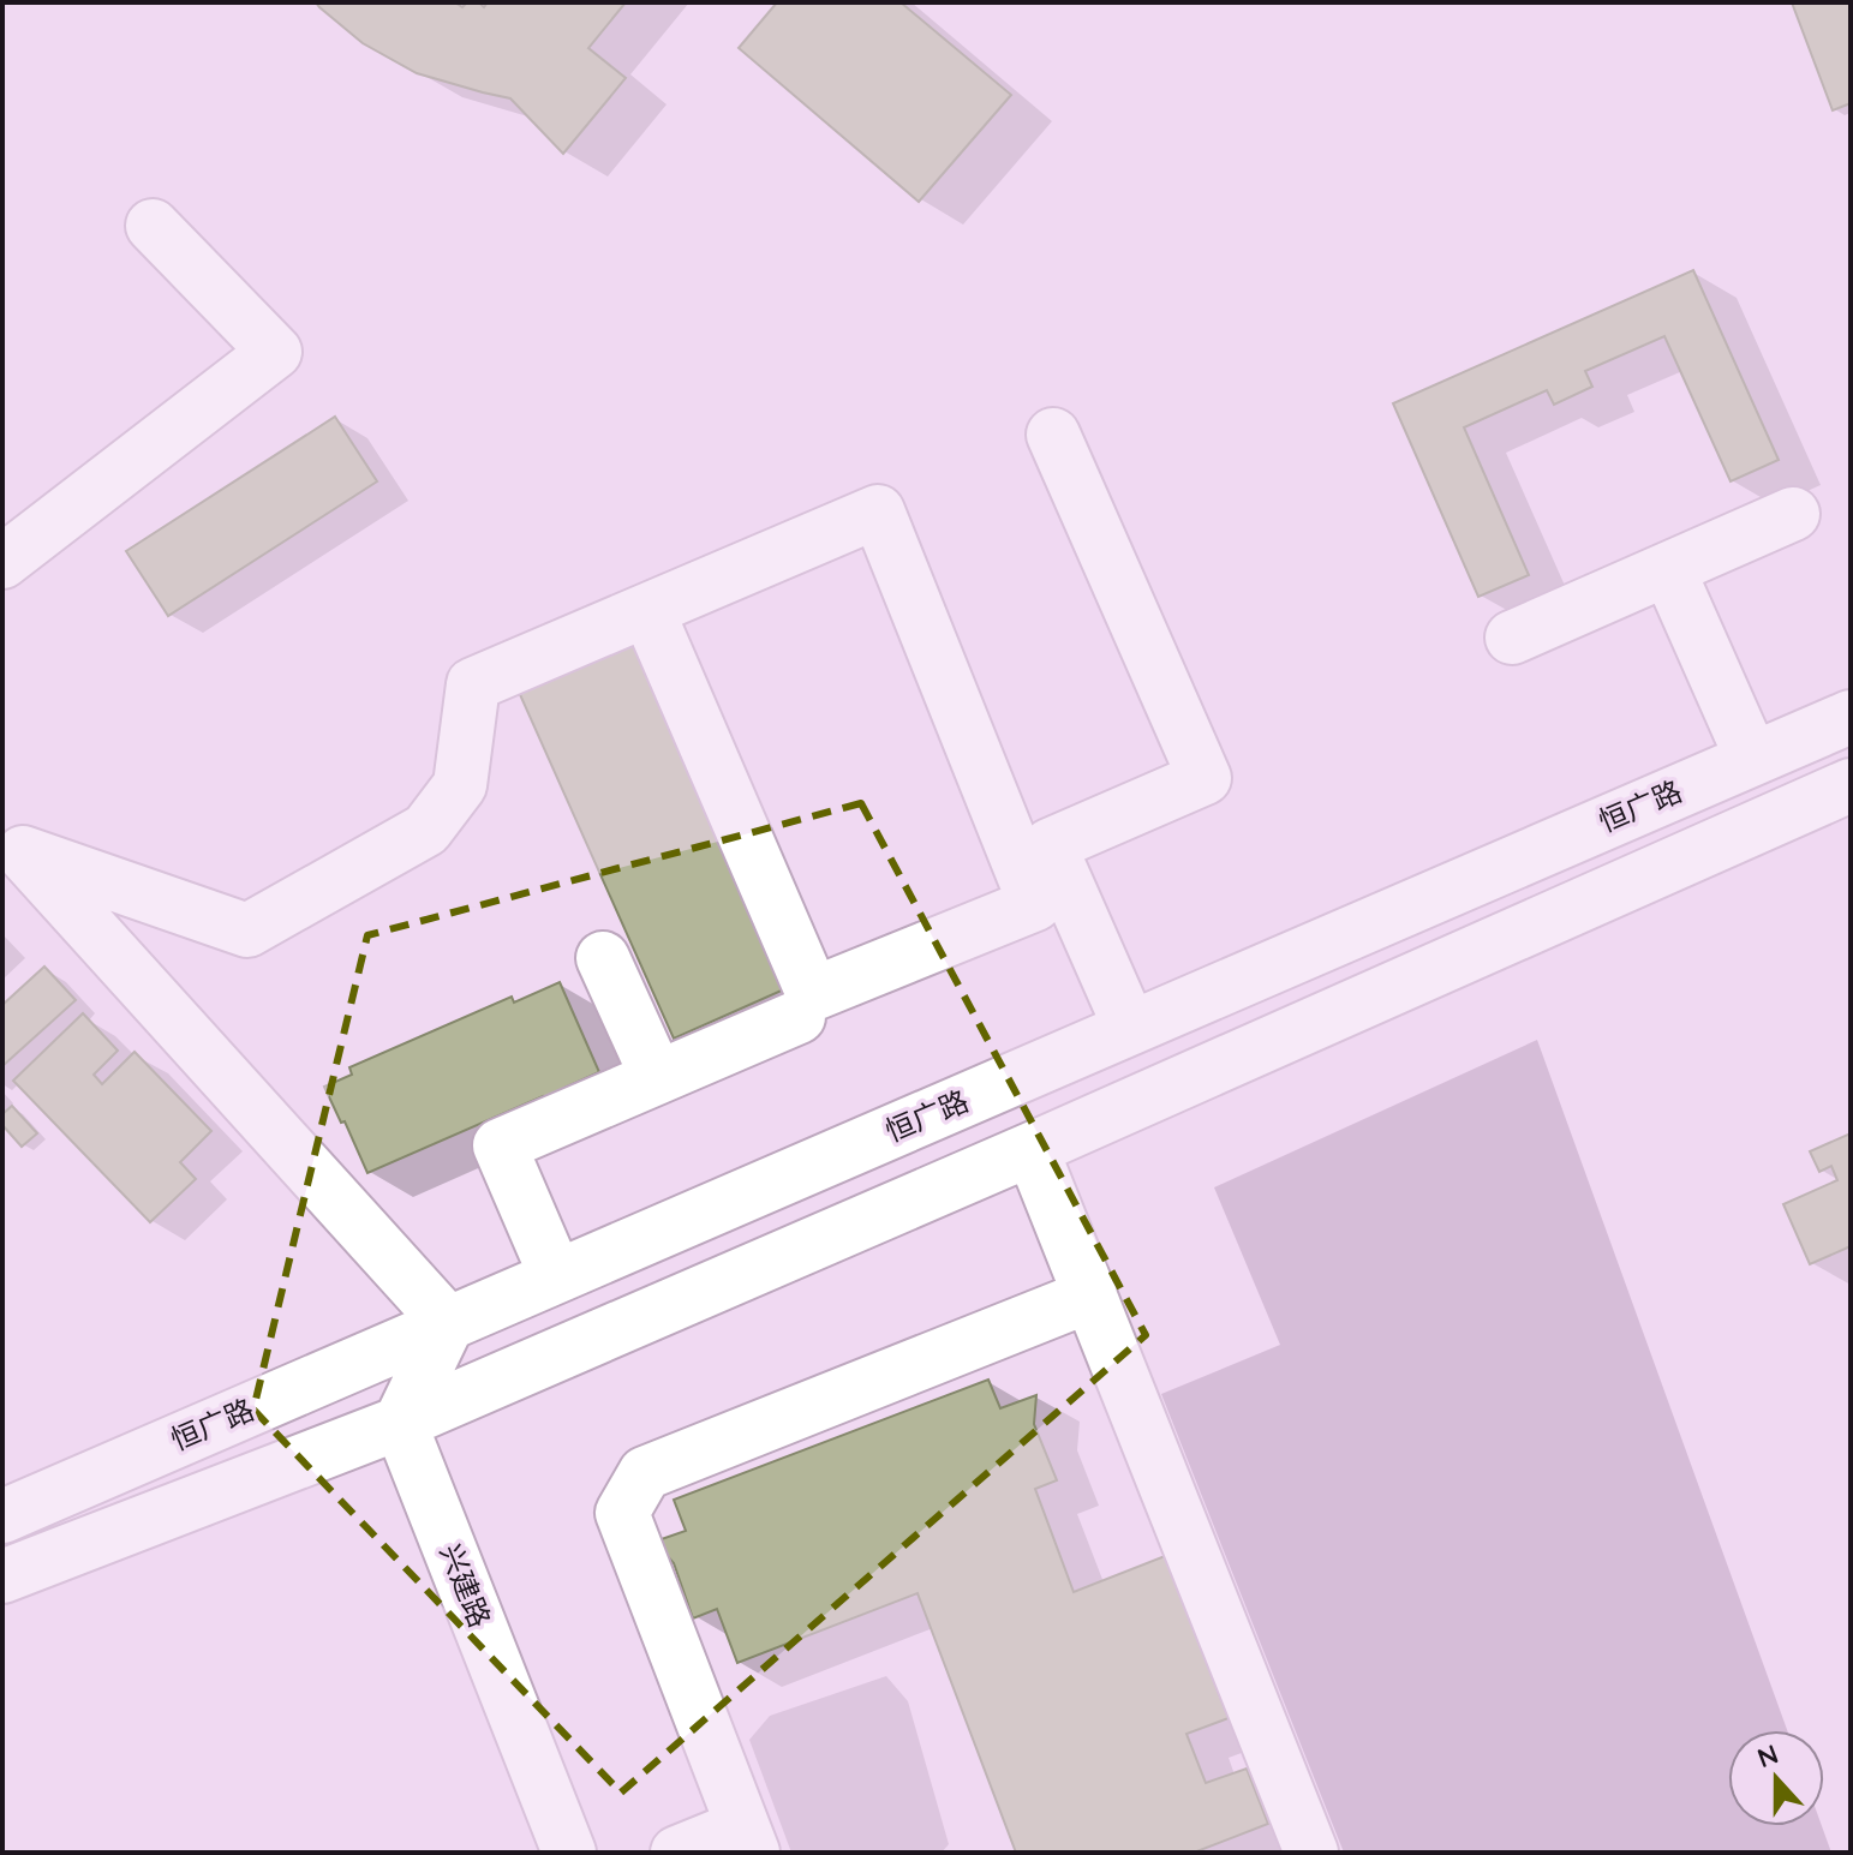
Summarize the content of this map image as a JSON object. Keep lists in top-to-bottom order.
{
  "streets": {
    "street": ["恒广路", "兴建路"]
  },
  "north": "top"
}
